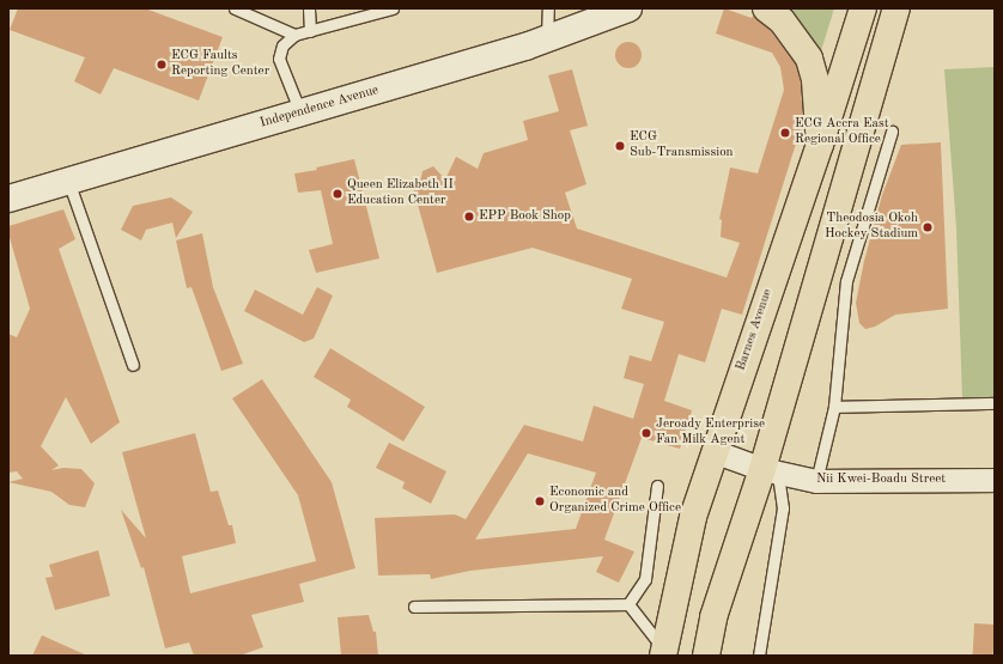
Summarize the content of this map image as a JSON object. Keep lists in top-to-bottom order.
{
  "streets": {
    "main road": ["Independence Avenue", "Barnes Avenue"],
    "street": ["Nii Kwei-Boadu Street"]
  },
  "crossings": [
    ["Barnes Avenue", "Nii Kwei-Boadu Street"]
  ],
  "places": [
    "ECG Faults Reporting Center",
    "ECG Accra East Regional Office",
    "ECG Sub-Transmission",
    "Queen Elizabeth II Education Center",
    "EPP Book Shop",
    "Theodosia Okoh Hockey Stadium",
    "Jeroady Enterprise Fan Milk Agent",
    "Economic and Organized Crime Office"
  ]
}
